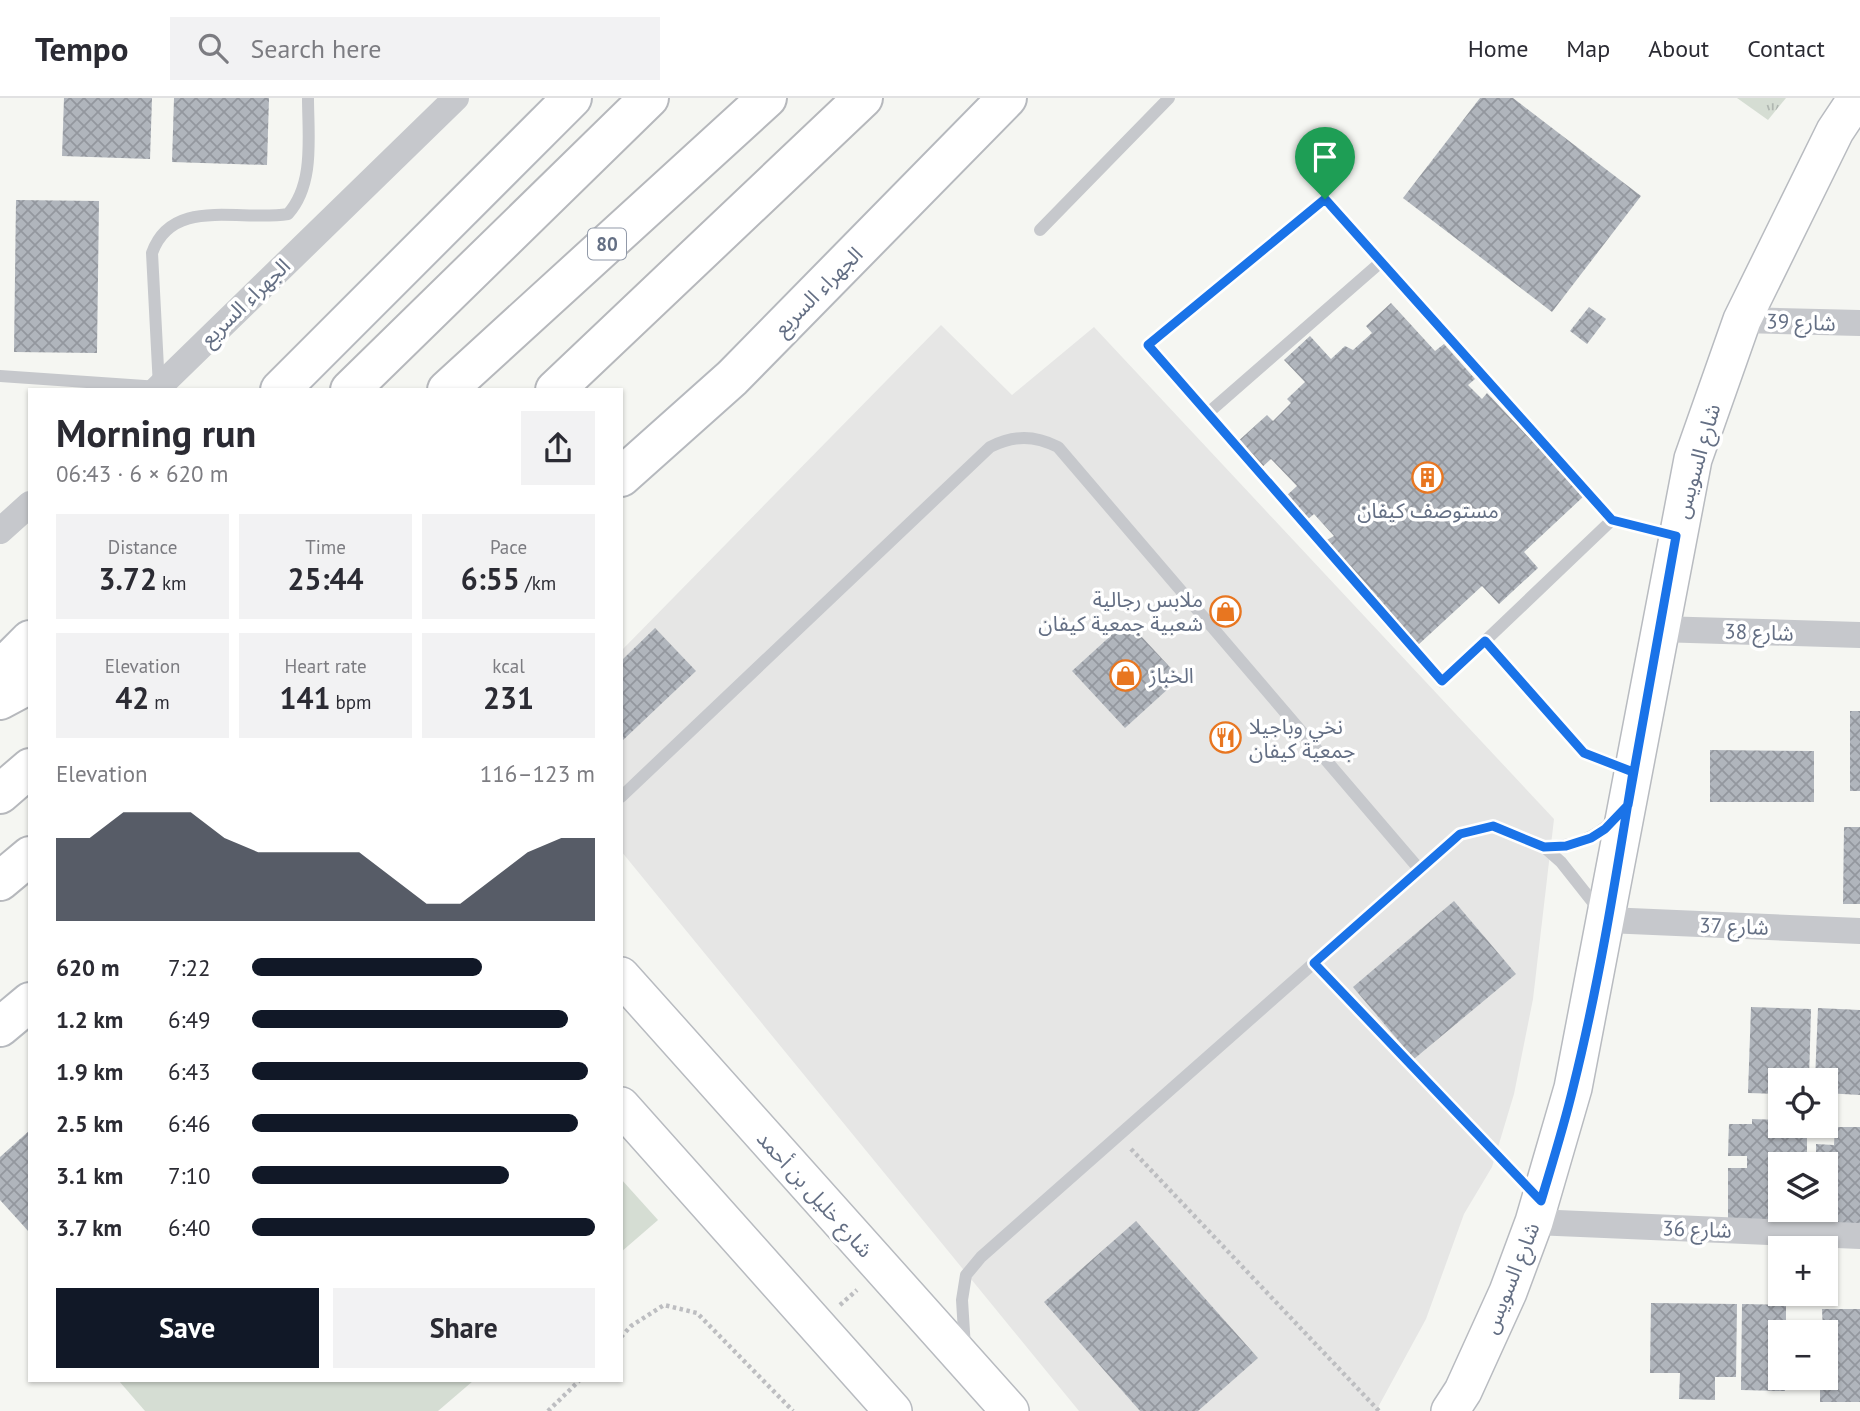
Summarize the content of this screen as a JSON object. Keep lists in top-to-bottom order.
{
  "streets": {
    "main road": ["80", "الجهراء السريع"],
    "street": [
      "39 شارع",
      "شارع السويس",
      "شارع 38",
      "شارع 37",
      "شارع خليل بن أحمد",
      "شارع 36"
    ]
  },
  "crossings": [
    ["39 شارع", "شارع السويس"],
    ["شارع السويس", "شارع 38"],
    ["شارع السويس", "شارع 37"],
    ["شارع السويس", "شارع 36"]
  ],
  "places": {
    "building": ["مستوصف كيفان"],
    "shop": ["ملابس رجالية شعبية جمعية كيفان", "الخباز"],
    "restaurant": ["نخي وباجيلا جمعية كيفان"]
  },
  "page": {
    "header": "Tempo",
    "search": "Search here",
    "nav": [
      "Home",
      "Map",
      "About",
      "Contact"
    ],
    "heading": ["Morning run", "06:43 · 6 × 620 m"],
    "stats": [
      ["Distance", "3.72 km"],
      ["Time", "25:44"],
      ["Pace", "6:55 /km"],
      ["Elevation", "42 m"],
      ["Heart rate", "141 bpm"],
      ["kcal", "231"]
    ],
    "chart": ["Elevation", "116–123 m"],
    "list": [
      {
        "name": "620 m",
        "note": "7:22"
      },
      {
        "name": "1.2 km",
        "note": "6:49"
      },
      {
        "name": "1.9 km",
        "note": "6:43"
      },
      {
        "name": "2.5 km",
        "note": "6:46"
      },
      {
        "name": "3.1 km",
        "note": "7:10"
      },
      {
        "name": "3.7 km",
        "note": "6:40"
      }
    ],
    "map_buttons": ["+", "−"],
    "buttons": ["Save", "Share"]
  }
}
